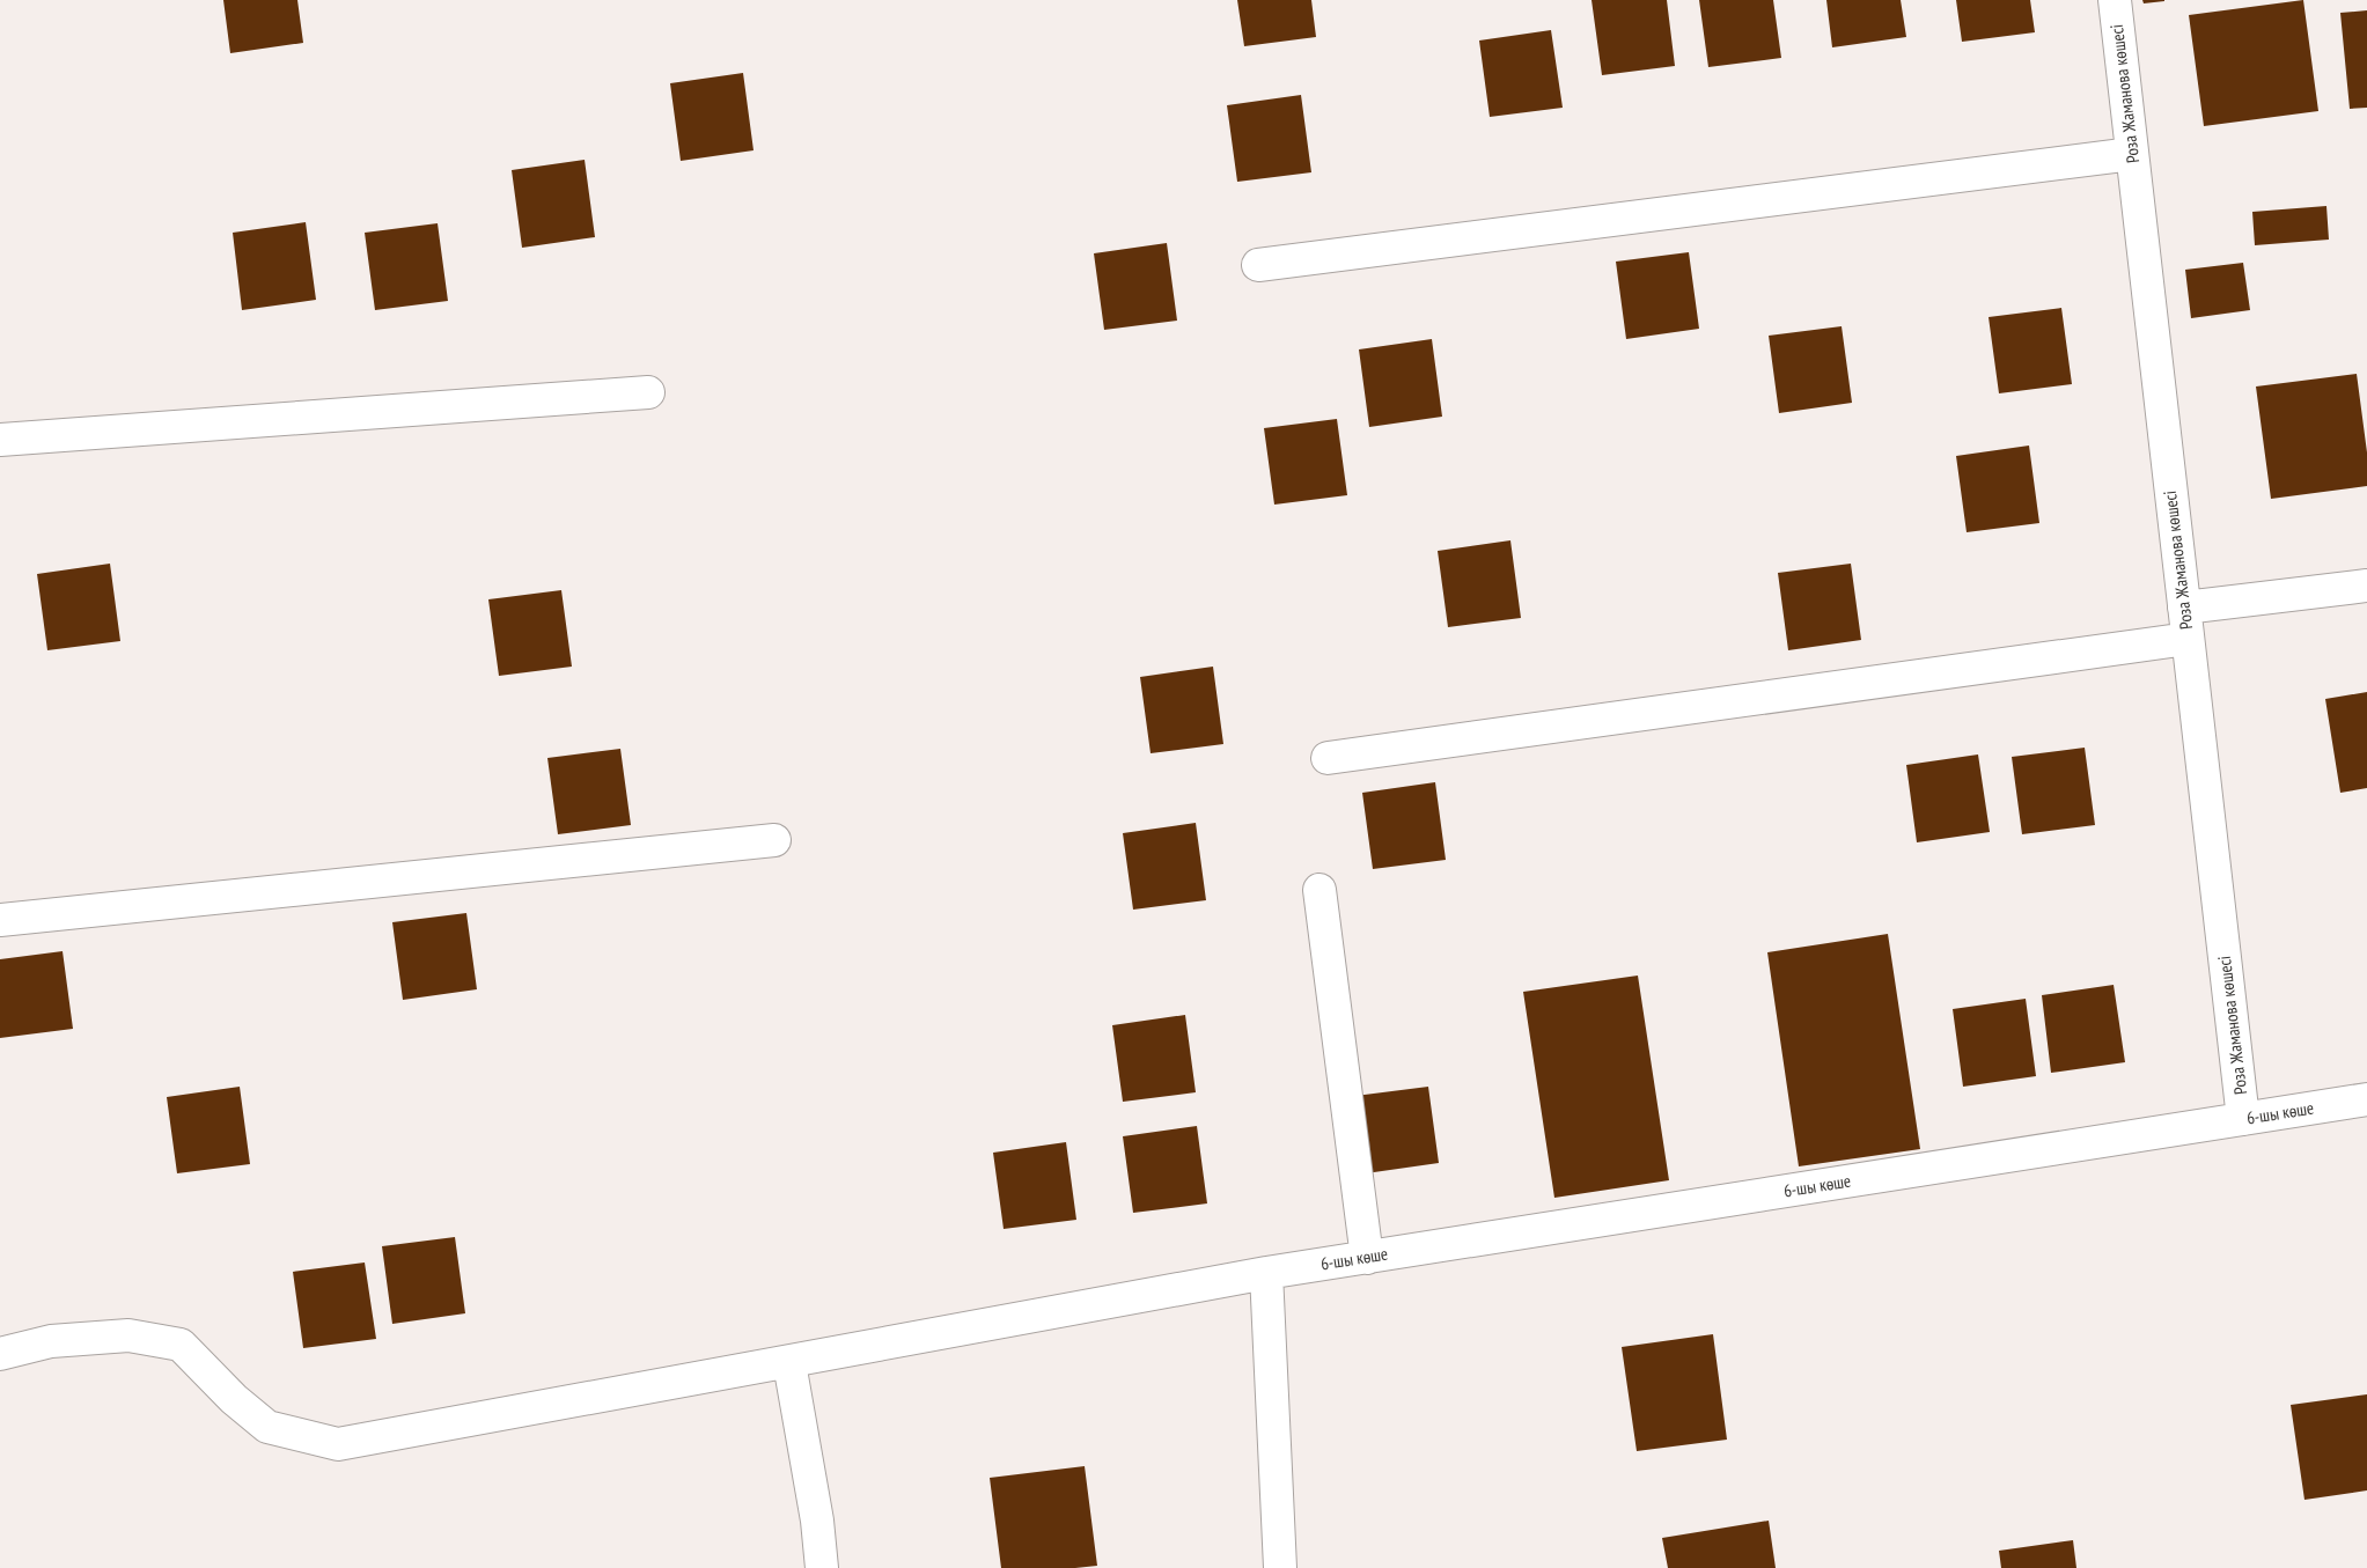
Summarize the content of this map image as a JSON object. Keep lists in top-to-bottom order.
{
  "streets": {
    "street": ["Роза Жаманова көшесі", "6-шы көше"]
  },
  "crossings": [
    ["Роза Жаманова көшесі", "6-шы көше"]
  ]
}
